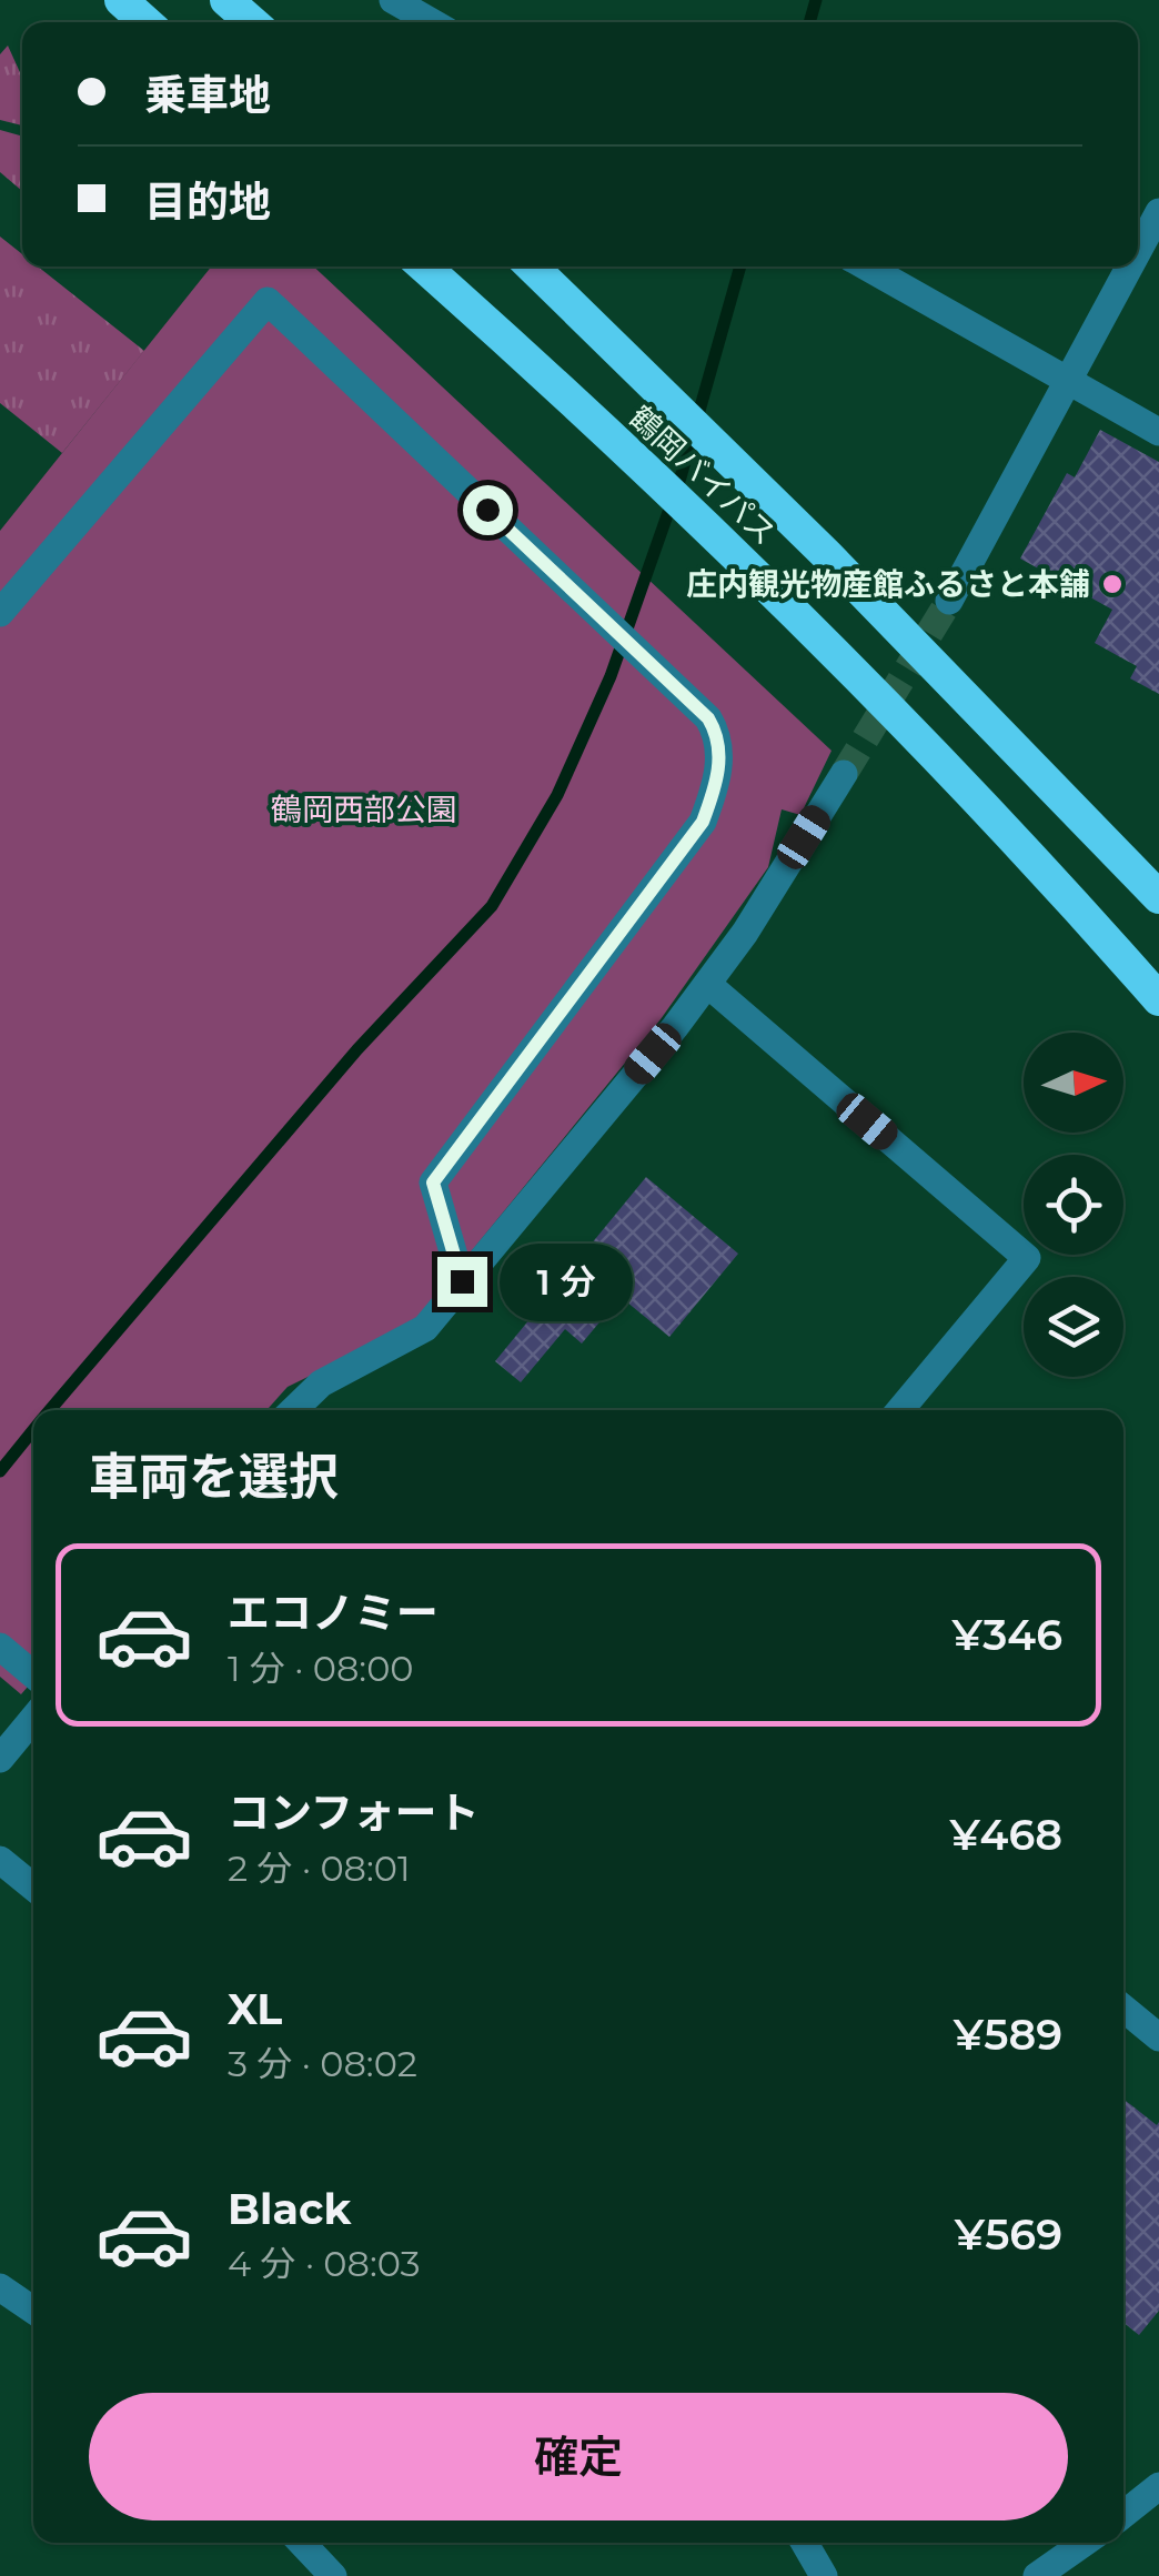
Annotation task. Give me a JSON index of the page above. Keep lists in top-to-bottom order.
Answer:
{
  "streets": {
    "highway": ["鶴岡バイパス"]
  },
  "parks": ["鶴岡西部公園"],
  "places": ["庄内観光物産館ふるさと本舗"],
  "north": "right",
  "page": {
    "banner": ["乗車地", "目的地"],
    "bubble": "1 分",
    "heading": "車両を選択",
    "list": [
      {
        "name": "エコノミー",
        "note": "1 分 · 08:00",
        "value": "¥346"
      },
      {
        "name": "コンフォート",
        "note": "2 分 · 08:01",
        "value": "¥468"
      },
      {
        "name": "XL",
        "note": "3 分 · 08:02",
        "value": "¥589"
      },
      {
        "name": "Black",
        "note": "4 分 · 08:03",
        "value": "¥569"
      }
    ],
    "buttons": "確定"
  }
}
